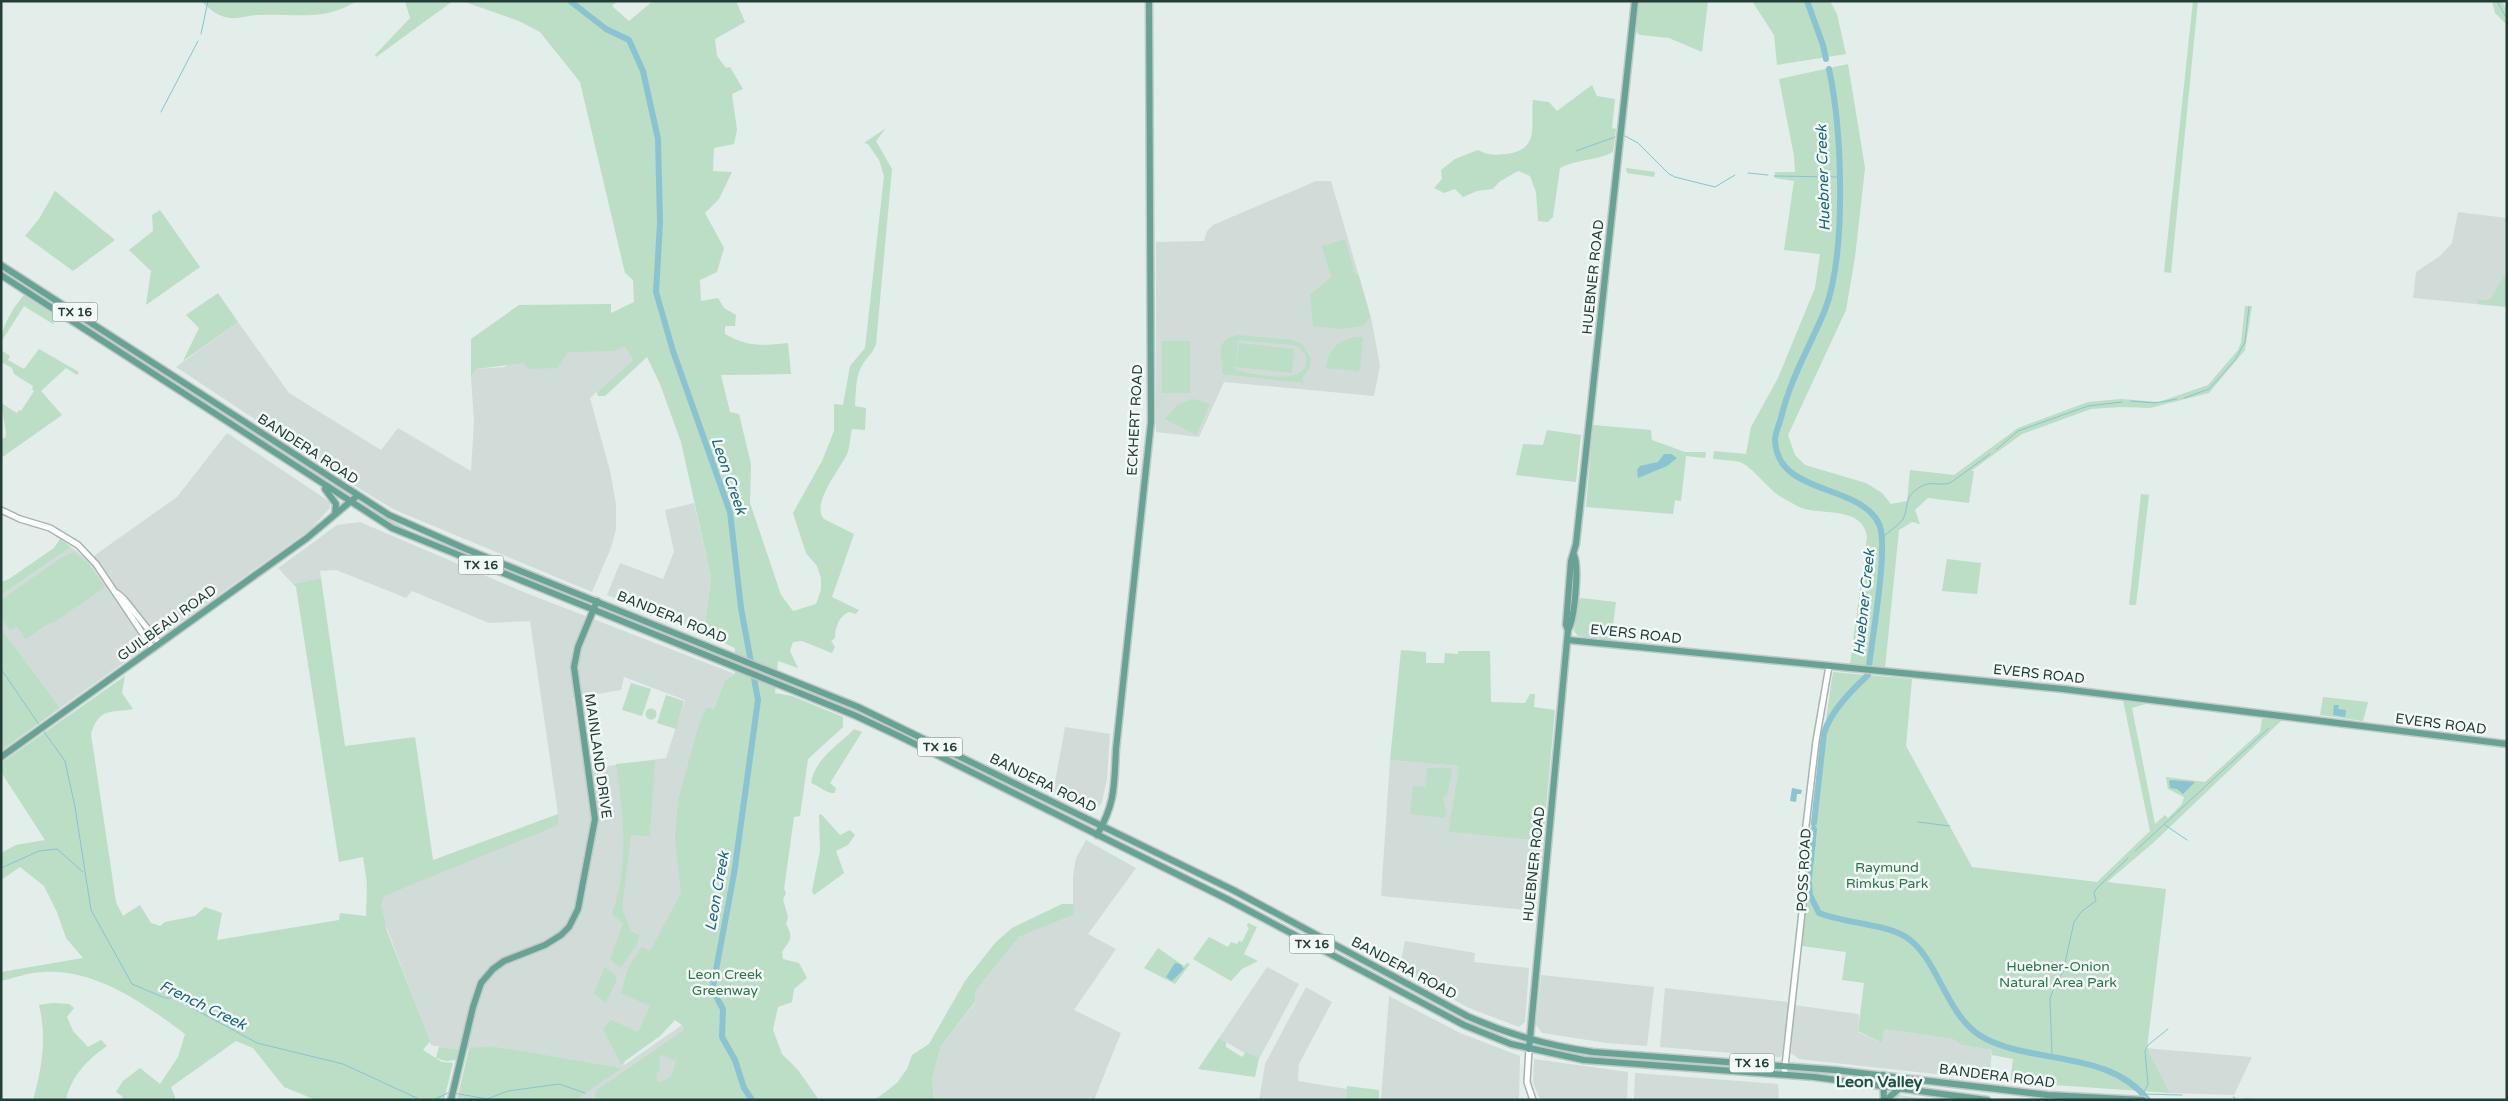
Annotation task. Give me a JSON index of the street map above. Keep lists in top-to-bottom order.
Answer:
{
  "streets": {
    "main road": [
      "HUEBNER ROAD",
      "TX 16",
      "ECKHERT ROAD",
      "BANDERA ROAD",
      "GUILBEAU ROAD",
      "EVERS ROAD",
      "MAINLAND DRIVE"
    ],
    "street": ["POSS ROAD"]
  },
  "crossings": [
    ["HUEBNER ROAD", "BANDERA ROAD"],
    ["HUEBNER ROAD", "EVERS ROAD"],
    ["ECKHERT ROAD", "BANDERA ROAD"],
    ["BANDERA ROAD", "GUILBEAU ROAD"],
    ["BANDERA ROAD", "MAINLAND DRIVE"],
    ["BANDERA ROAD", "POSS ROAD"],
    ["EVERS ROAD", "POSS ROAD"]
  ],
  "districts": ["Leon Valley"],
  "water": ["Huebner Creek", "Leon Creek", "French Creek"],
  "parks": ["Raymund Rimkus Park", "Huebner-Onion Natural Area Park", "Leon Creek Greenway"]
}
